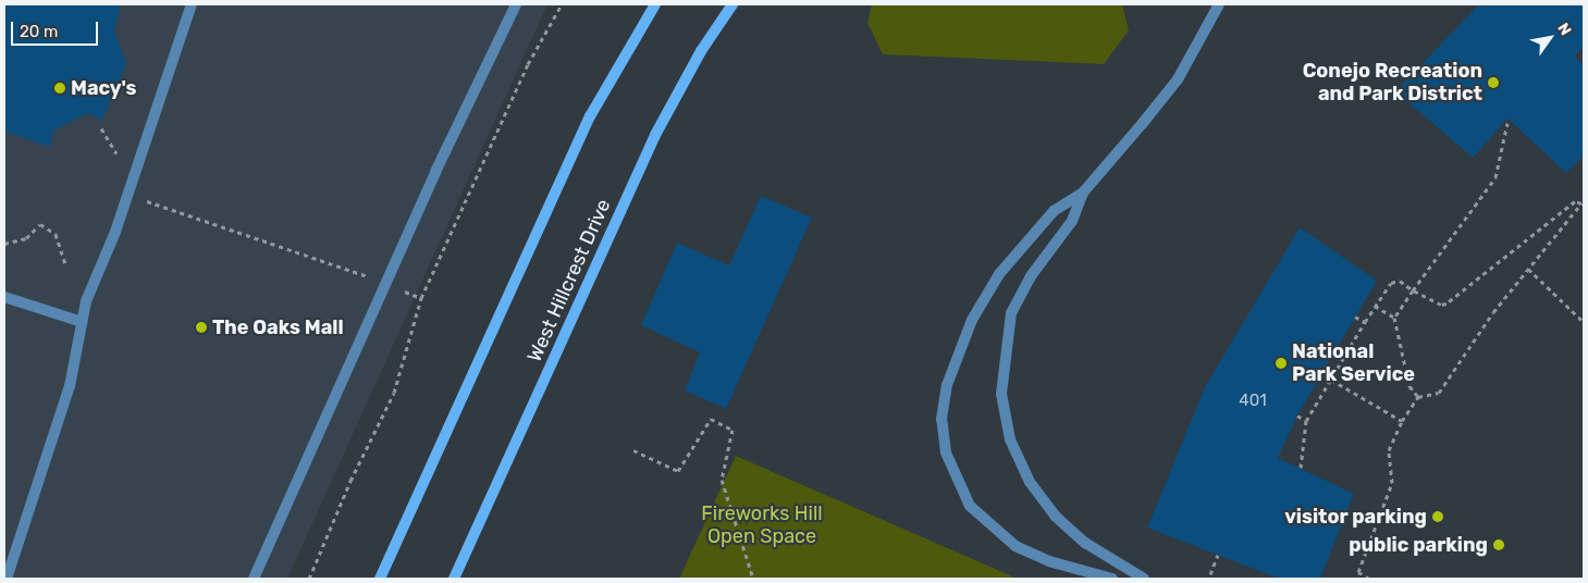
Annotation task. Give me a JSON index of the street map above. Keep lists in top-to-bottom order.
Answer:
{
  "streets": {
    "main road": ["West Hillcrest Drive"]
  },
  "parks": ["Fireworks Hill Open Space"],
  "places": [
    "Conejo Recreation and Park District",
    "Macy's",
    "The Oaks Mall",
    "National Park Service",
    "visitor parking",
    "public parking"
  ],
  "house_numbers": ["401"],
  "scale_bar": "20 m",
  "north": "top right"
}
